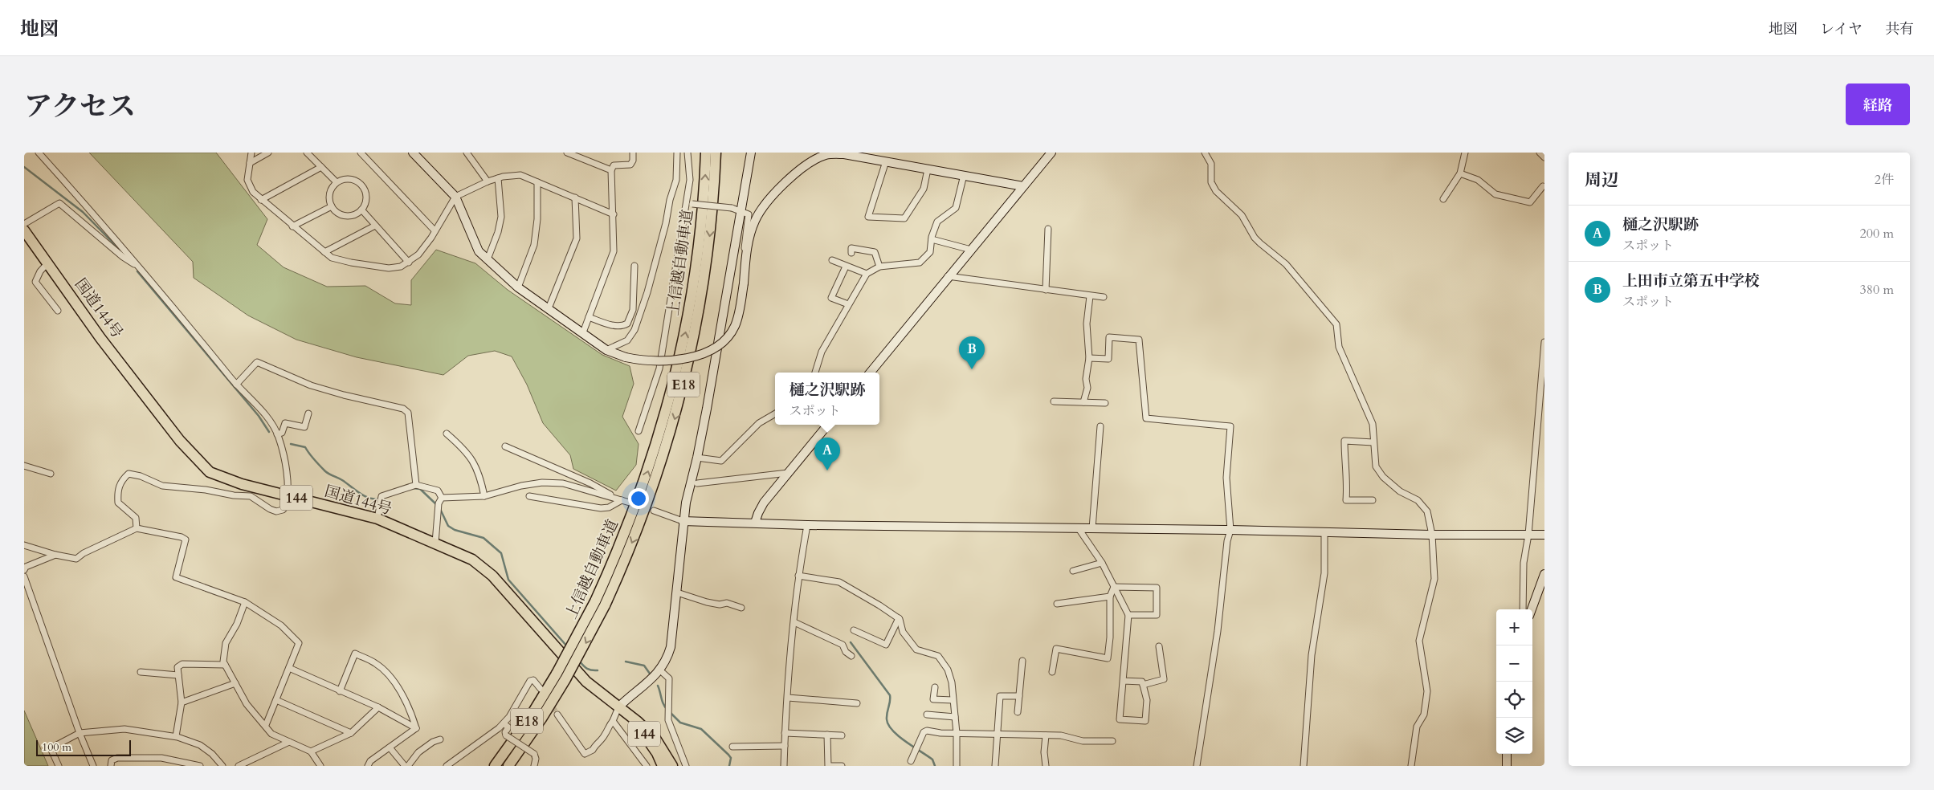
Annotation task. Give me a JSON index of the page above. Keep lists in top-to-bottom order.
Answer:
{
  "streets": {
    "highway": [
      "上信越自動車道",
      "国道144号",
      "E18",
      "144"
    ]
  },
  "scale_bar": "100 m",
  "page": {
    "header": "地図",
    "nav": ["地図", "レイヤ", "共有"],
    "title": "アクセス",
    "buttons": "経路",
    "heading": ["周辺", "2件"],
    "list": [
      {
        "mark": "A",
        "name": "樋之沢駅跡",
        "note": "スポット",
        "value": "200 m"
      },
      {
        "mark": "B",
        "name": "上田市立第五中学校",
        "note": "スポット",
        "value": "380 m"
      }
    ],
    "pins": ["B", "A"],
    "popup": ["樋之沢駅跡", "スポット"],
    "map_buttons": ["+", "−"],
    "scale": "100 m"
  }
}
